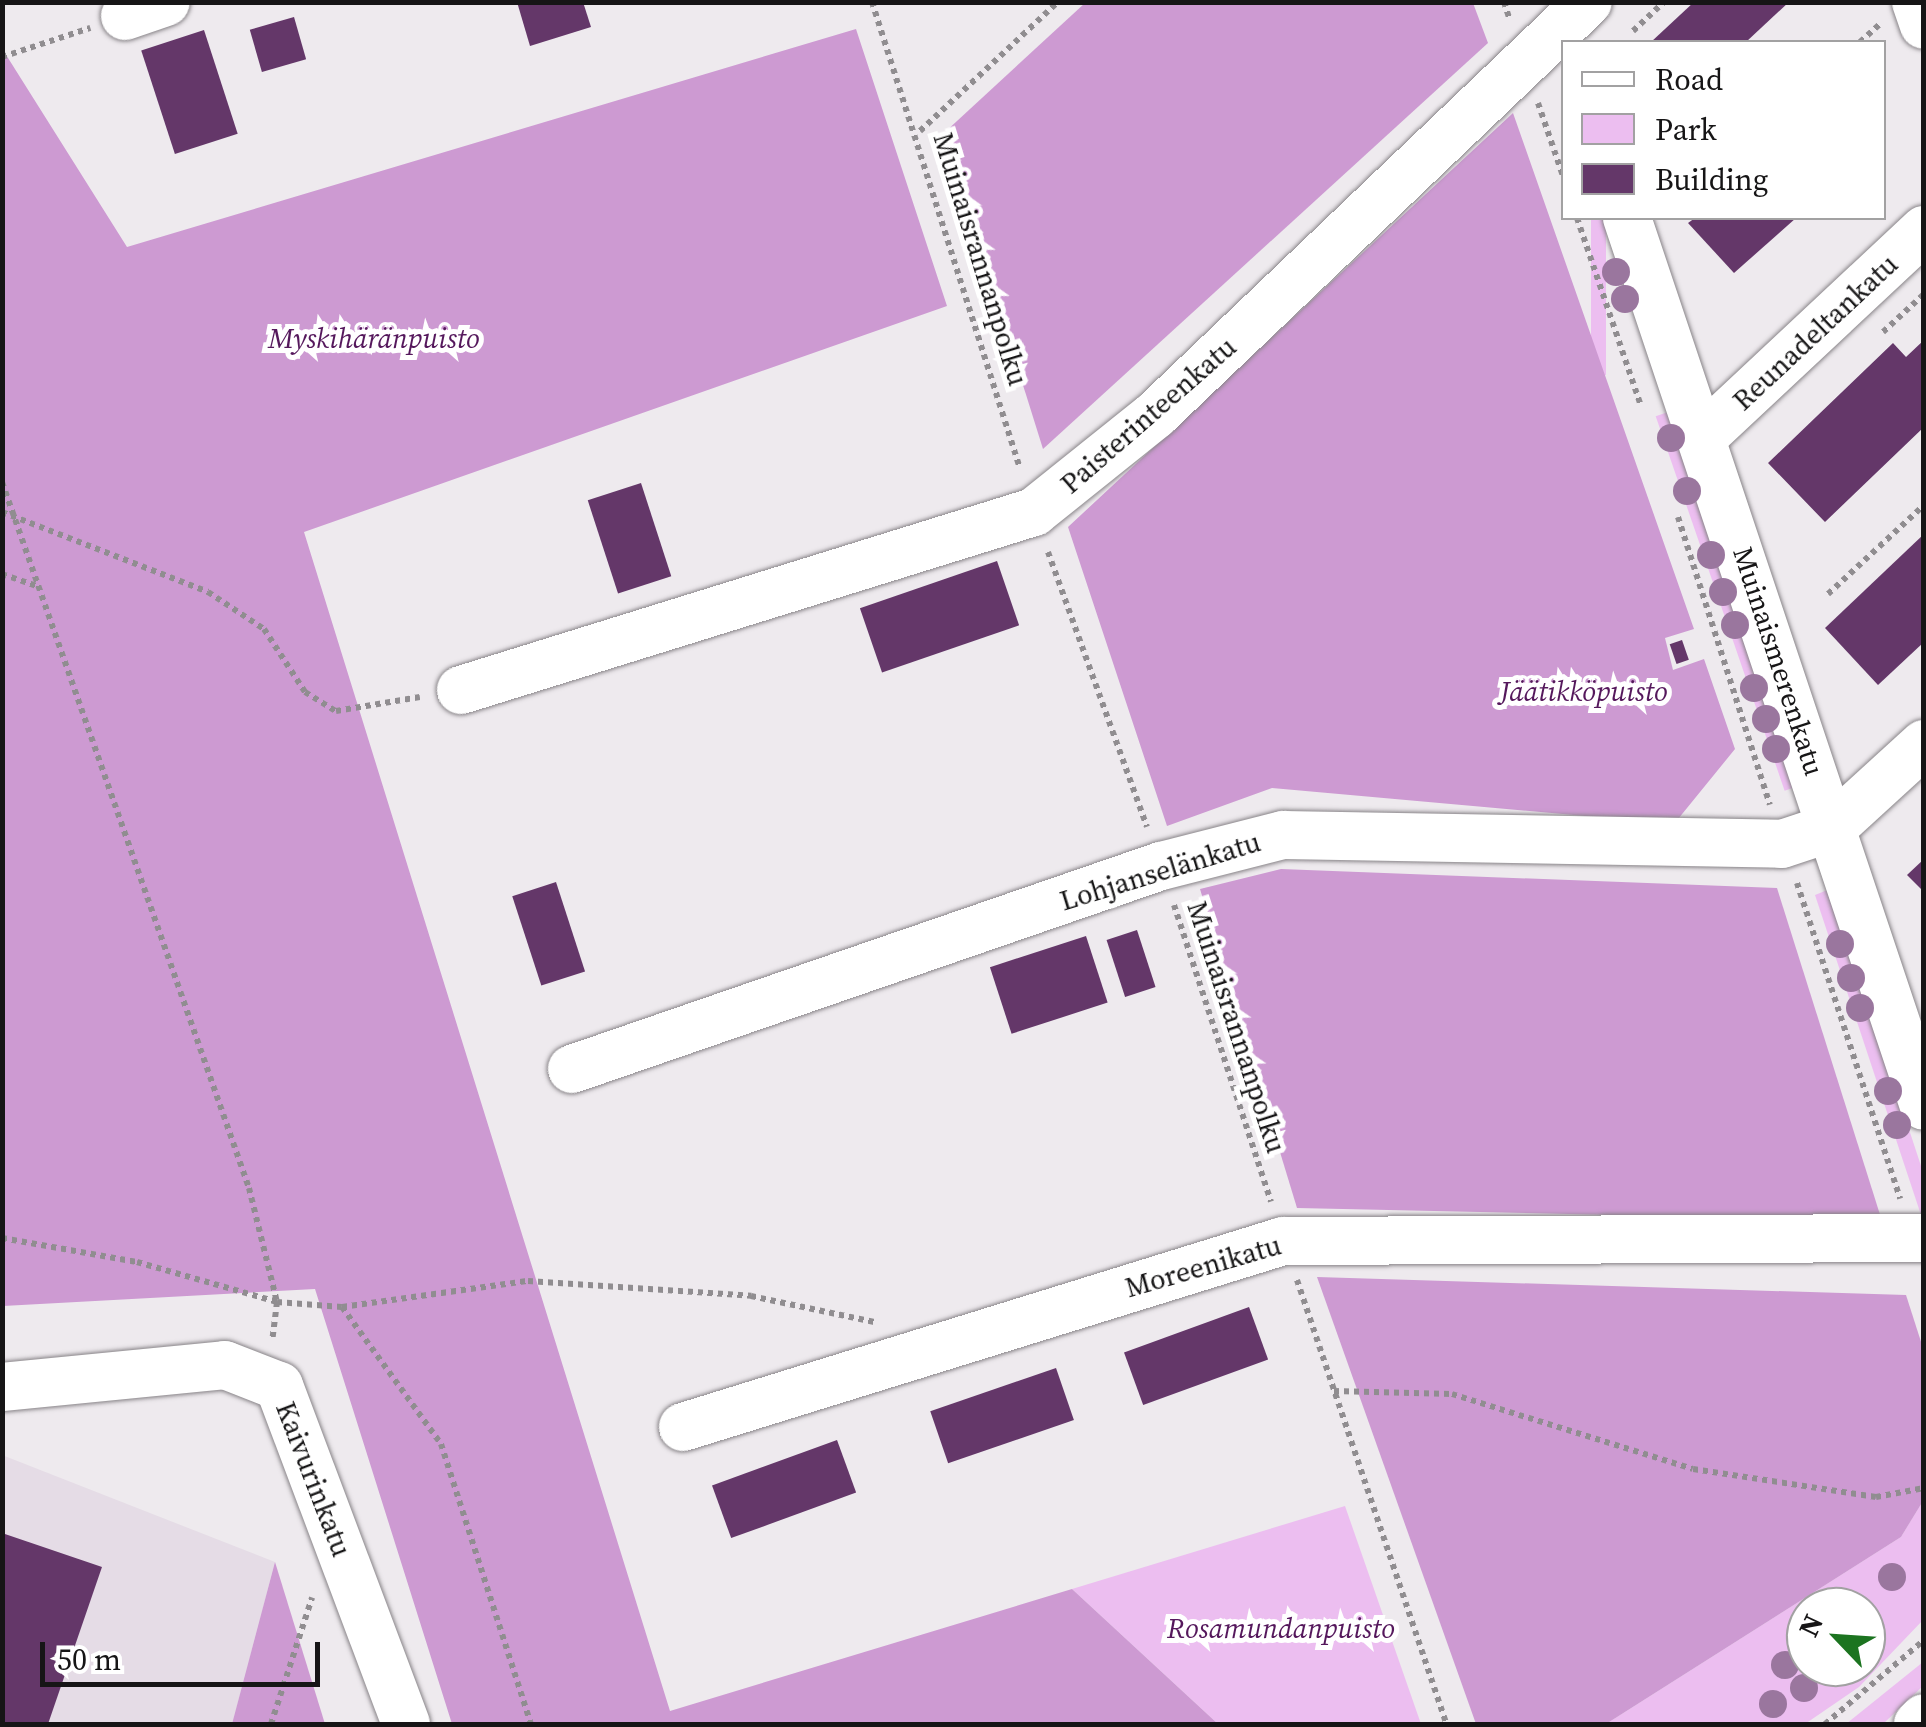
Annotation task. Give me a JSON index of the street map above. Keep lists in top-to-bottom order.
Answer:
{
  "streets": {
    "street": [
      "Reunadeltankatu",
      "Paisterinteenkatu",
      "Muinaismerenkatu",
      "Lohjanselänkatu",
      "Moreenikatu",
      "Kaivurinkatu"
    ],
    "path": ["Muinaisrannanpolku"]
  },
  "crossings": [
    ["Muinaisrannanpolku", "Paisterinteenkatu"],
    ["Muinaisrannanpolku", "Lohjanselänkatu"],
    ["Muinaisrannanpolku", "Moreenikatu"],
    ["Reunadeltankatu", "Muinaismerenkatu"],
    ["Muinaismerenkatu", "Lohjanselänkatu"]
  ],
  "parks": ["Myskihäränpuisto", "Jäätikköpuisto", "Rosamundanpuisto"],
  "legend": ["Road", "Park", "Building"],
  "scale_bar": "50 m",
  "north": "top left"
}
